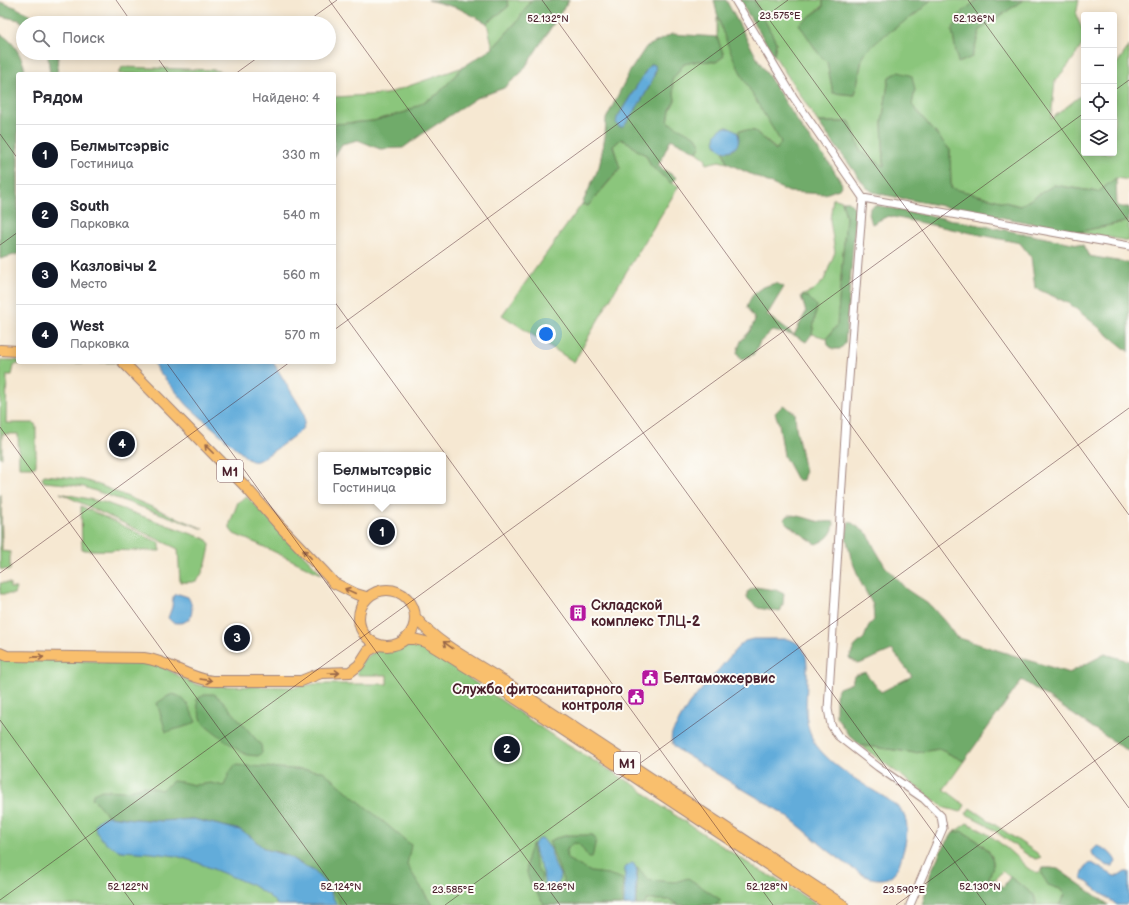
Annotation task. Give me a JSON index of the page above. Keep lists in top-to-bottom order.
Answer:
{
  "streets": {
    "highway": ["М1"]
  },
  "places": {
    "building": ["Складской комплекс ТЛЦ-2"],
    "public building": ["Белтаможсервис", "Служба фитосанитарного контроля"]
  },
  "page": {
    "map_buttons": ["+", "−"],
    "search": "Поиск",
    "heading": ["Рядом", "Найдено: 4"],
    "list": [
      {
        "mark": "1",
        "name": "Белмытсэрвіс",
        "note": "Гостиница",
        "value": "330 m"
      },
      {
        "mark": "2",
        "name": "South",
        "note": "Парковка",
        "value": "540 m"
      },
      {
        "mark": "3",
        "name": "Казловічы 2",
        "note": "Место",
        "value": "560 m"
      },
      {
        "mark": "4",
        "name": "West",
        "note": "Парковка",
        "value": "570 m"
      }
    ],
    "pins": [
      "4",
      "1",
      "3",
      "2"
    ],
    "popup": ["Белмытсэрвіс", "Гостиница"]
  },
  "coordinates": [
    "23.575°E",
    "52.132°N",
    "52.136°N",
    "52.122°N",
    "52.124°N",
    "52.126°N",
    "52.128°N",
    "52.130°N",
    "23.585°E",
    "23.590°E"
  ]
}
